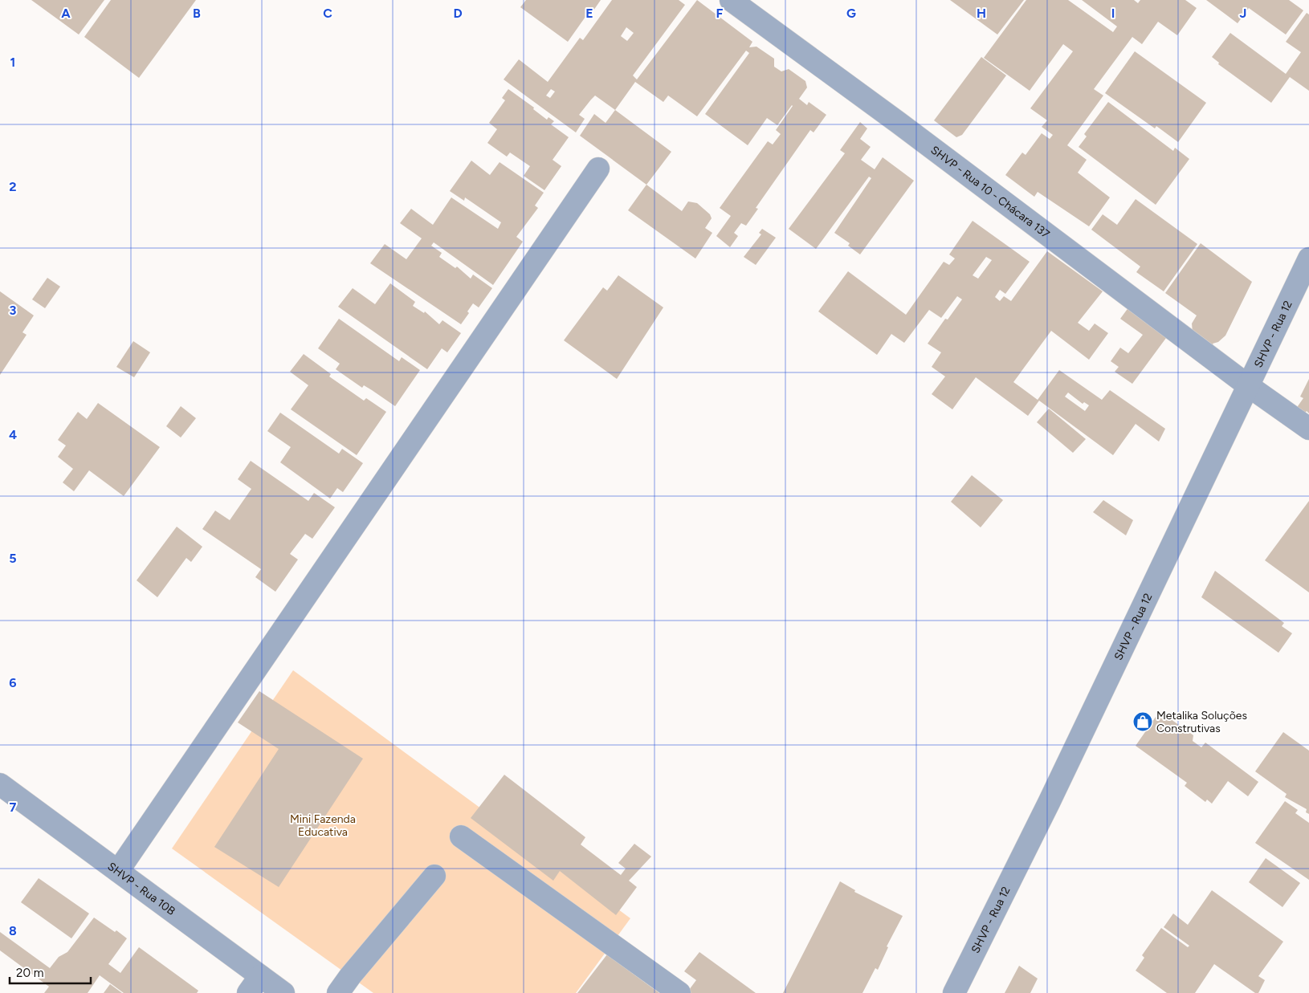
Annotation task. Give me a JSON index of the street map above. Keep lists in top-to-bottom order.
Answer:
{
  "streets": {
    "street": ["SHVP - Rua 10 - Chácara 137", "SHVP - Rua 12", "SHVP - Rua 10B"]
  },
  "crossings": [
    ["SHVP - Rua 10 - Chácara 137", "SHVP - Rua 12"]
  ],
  "parks": ["Mini Fazenda Educativa"],
  "places": {
    "shop": ["Metalika Soluções Construtivas"]
  },
  "scale_bar": "20 m",
  "grid": {
    "columns": [
      "A",
      "B",
      "C",
      "D",
      "E",
      "F",
      "G",
      "H",
      "I",
      "J"
    ],
    "rows": [
      "1",
      "2",
      "3",
      "4",
      "5",
      "6",
      "7",
      "8"
    ]
  }
}
